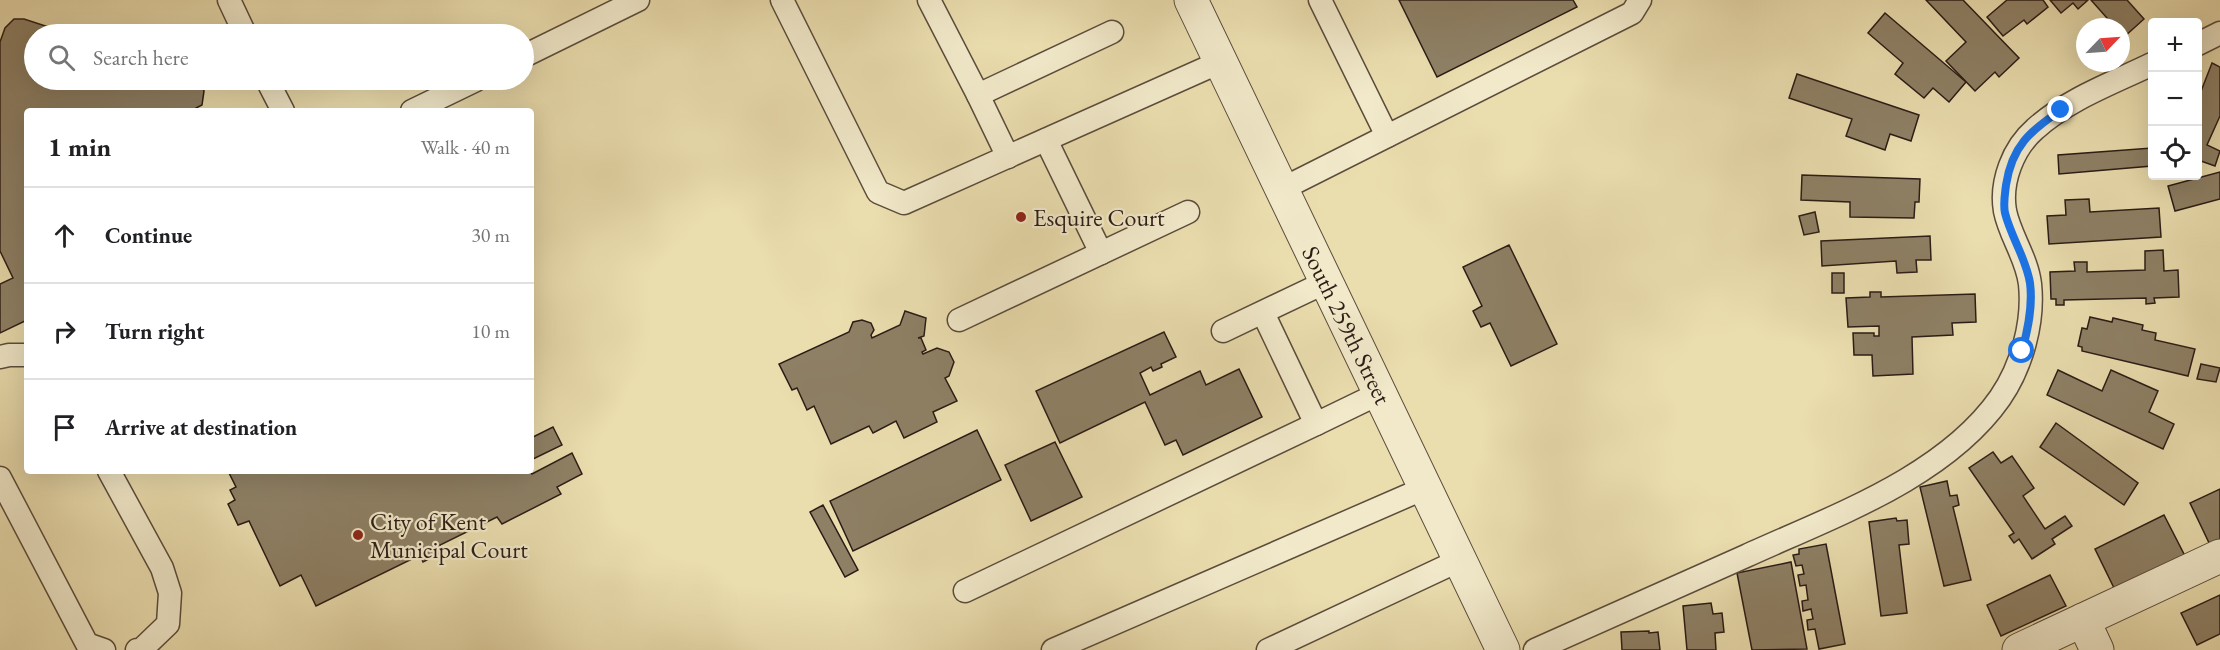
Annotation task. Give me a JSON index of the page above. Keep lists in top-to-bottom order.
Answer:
{
  "streets": {
    "street": ["South 259th Street"]
  },
  "places": ["Esquire Court", "City of Kent Municipal Court"],
  "north": "top right",
  "page": {
    "map_buttons": ["+", "−"],
    "search": "Search here",
    "heading": ["1 min", "Walk · 40 m"],
    "list": [
      ["Continue", "30 m"],
      ["Turn right", "10 m"],
      "Arrive at destination"
    ]
  }
}
